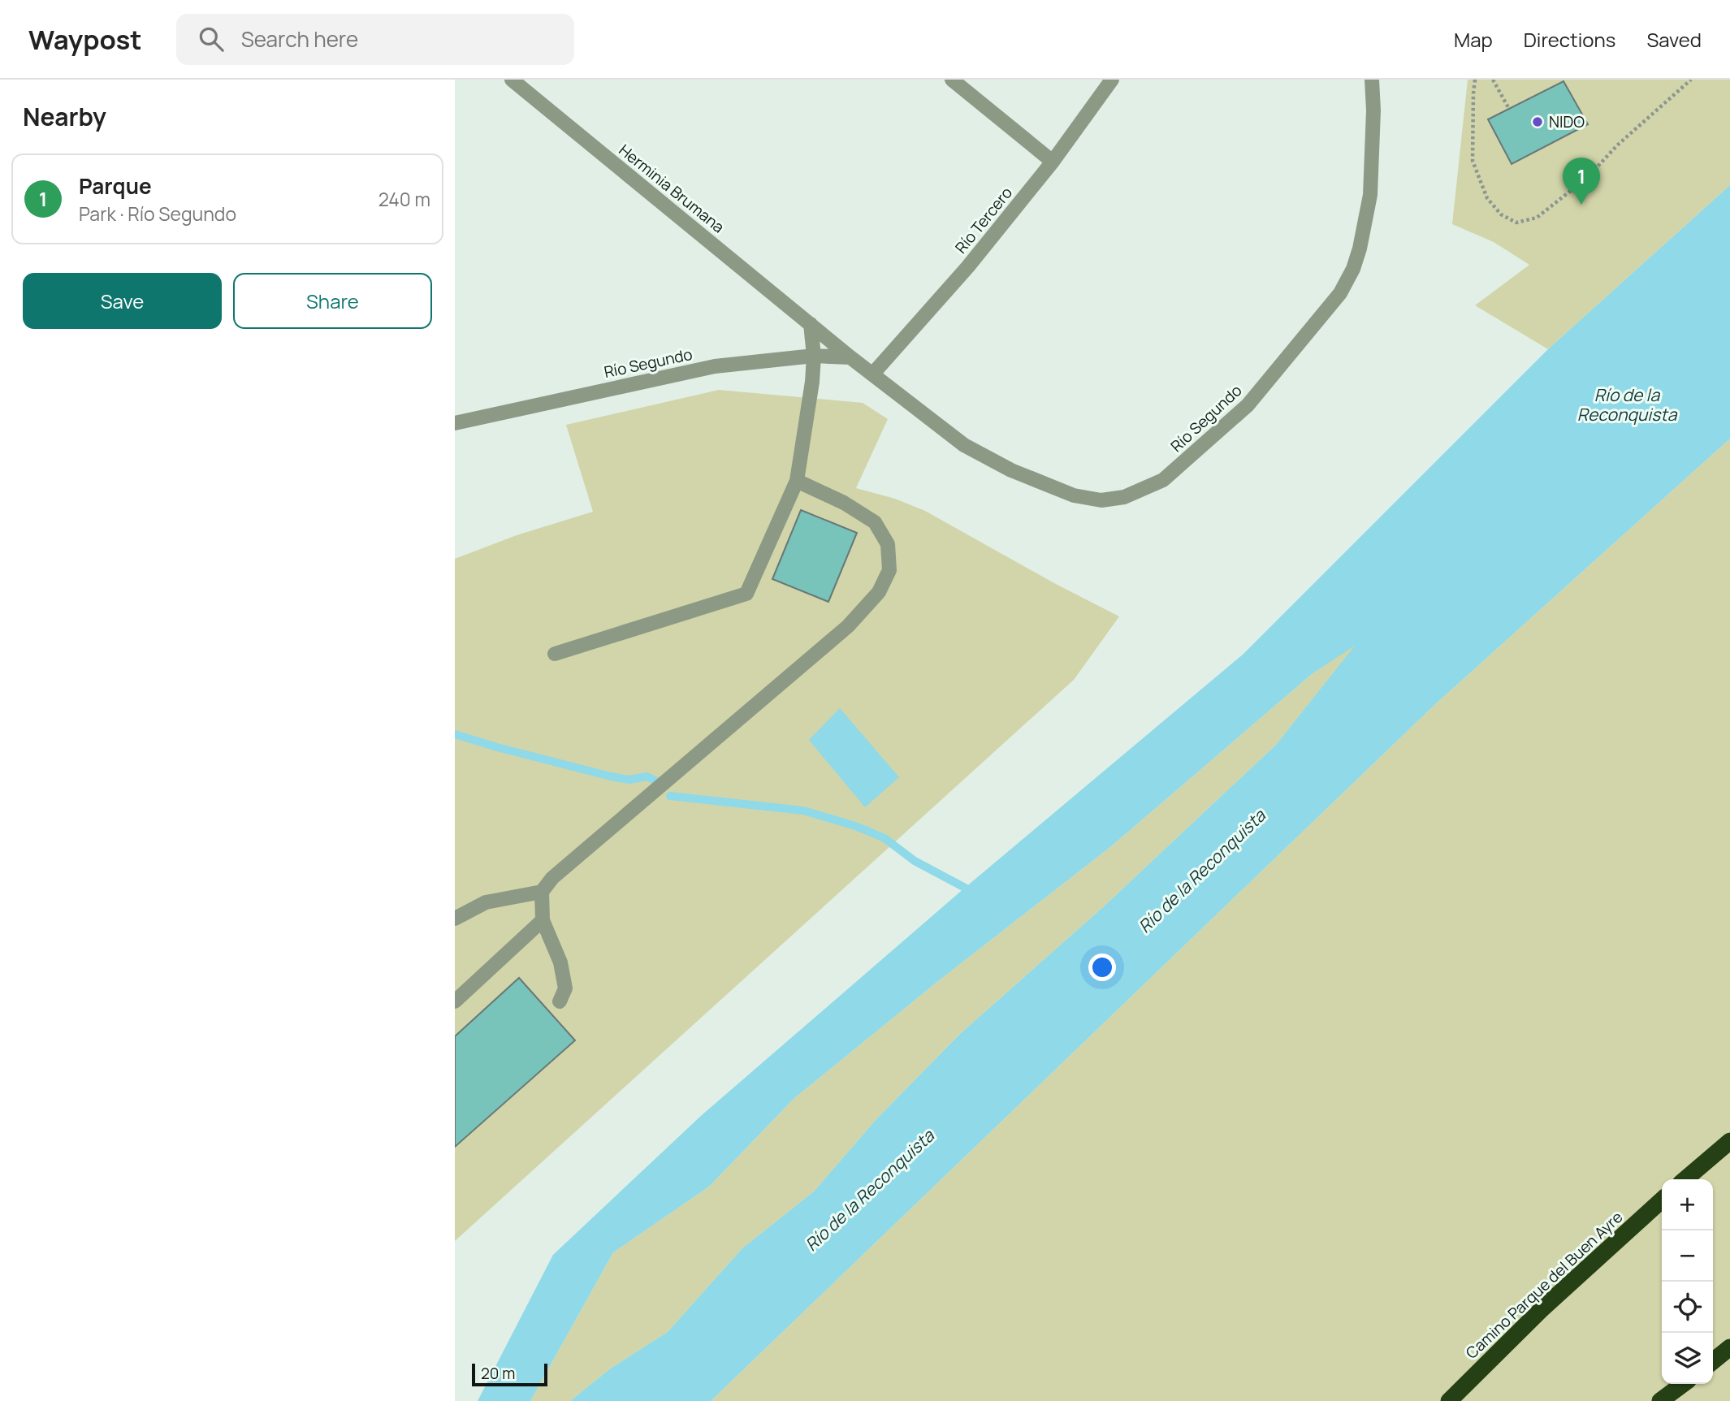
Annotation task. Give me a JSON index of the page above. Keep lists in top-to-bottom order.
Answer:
{
  "streets": {
    "highway": ["Camino Parque del Buen Ayre"],
    "street": ["Herminia Brumana", "Río Tercero", "Río Segundo"]
  },
  "crossings": [
    ["Herminia Brumana", "Río Tercero"],
    ["Herminia Brumana", "Río Segundo"],
    ["Río Tercero", "Río Segundo"]
  ],
  "water": ["Río de la Reconquista"],
  "places": ["NIDO"],
  "scale_bar": "20 m",
  "page": {
    "header": "Waypost",
    "search": "Search here",
    "nav": ["Map", "Directions", "Saved"],
    "heading": "Nearby",
    "list": [
      {
        "mark": "1",
        "name": "Parque",
        "note": "Park · Río Segundo",
        "value": "240 m"
      }
    ],
    "pins": "1",
    "buttons": ["Save", "Share"],
    "map_buttons": ["+", "−"],
    "scale": "20 m"
  }
}
